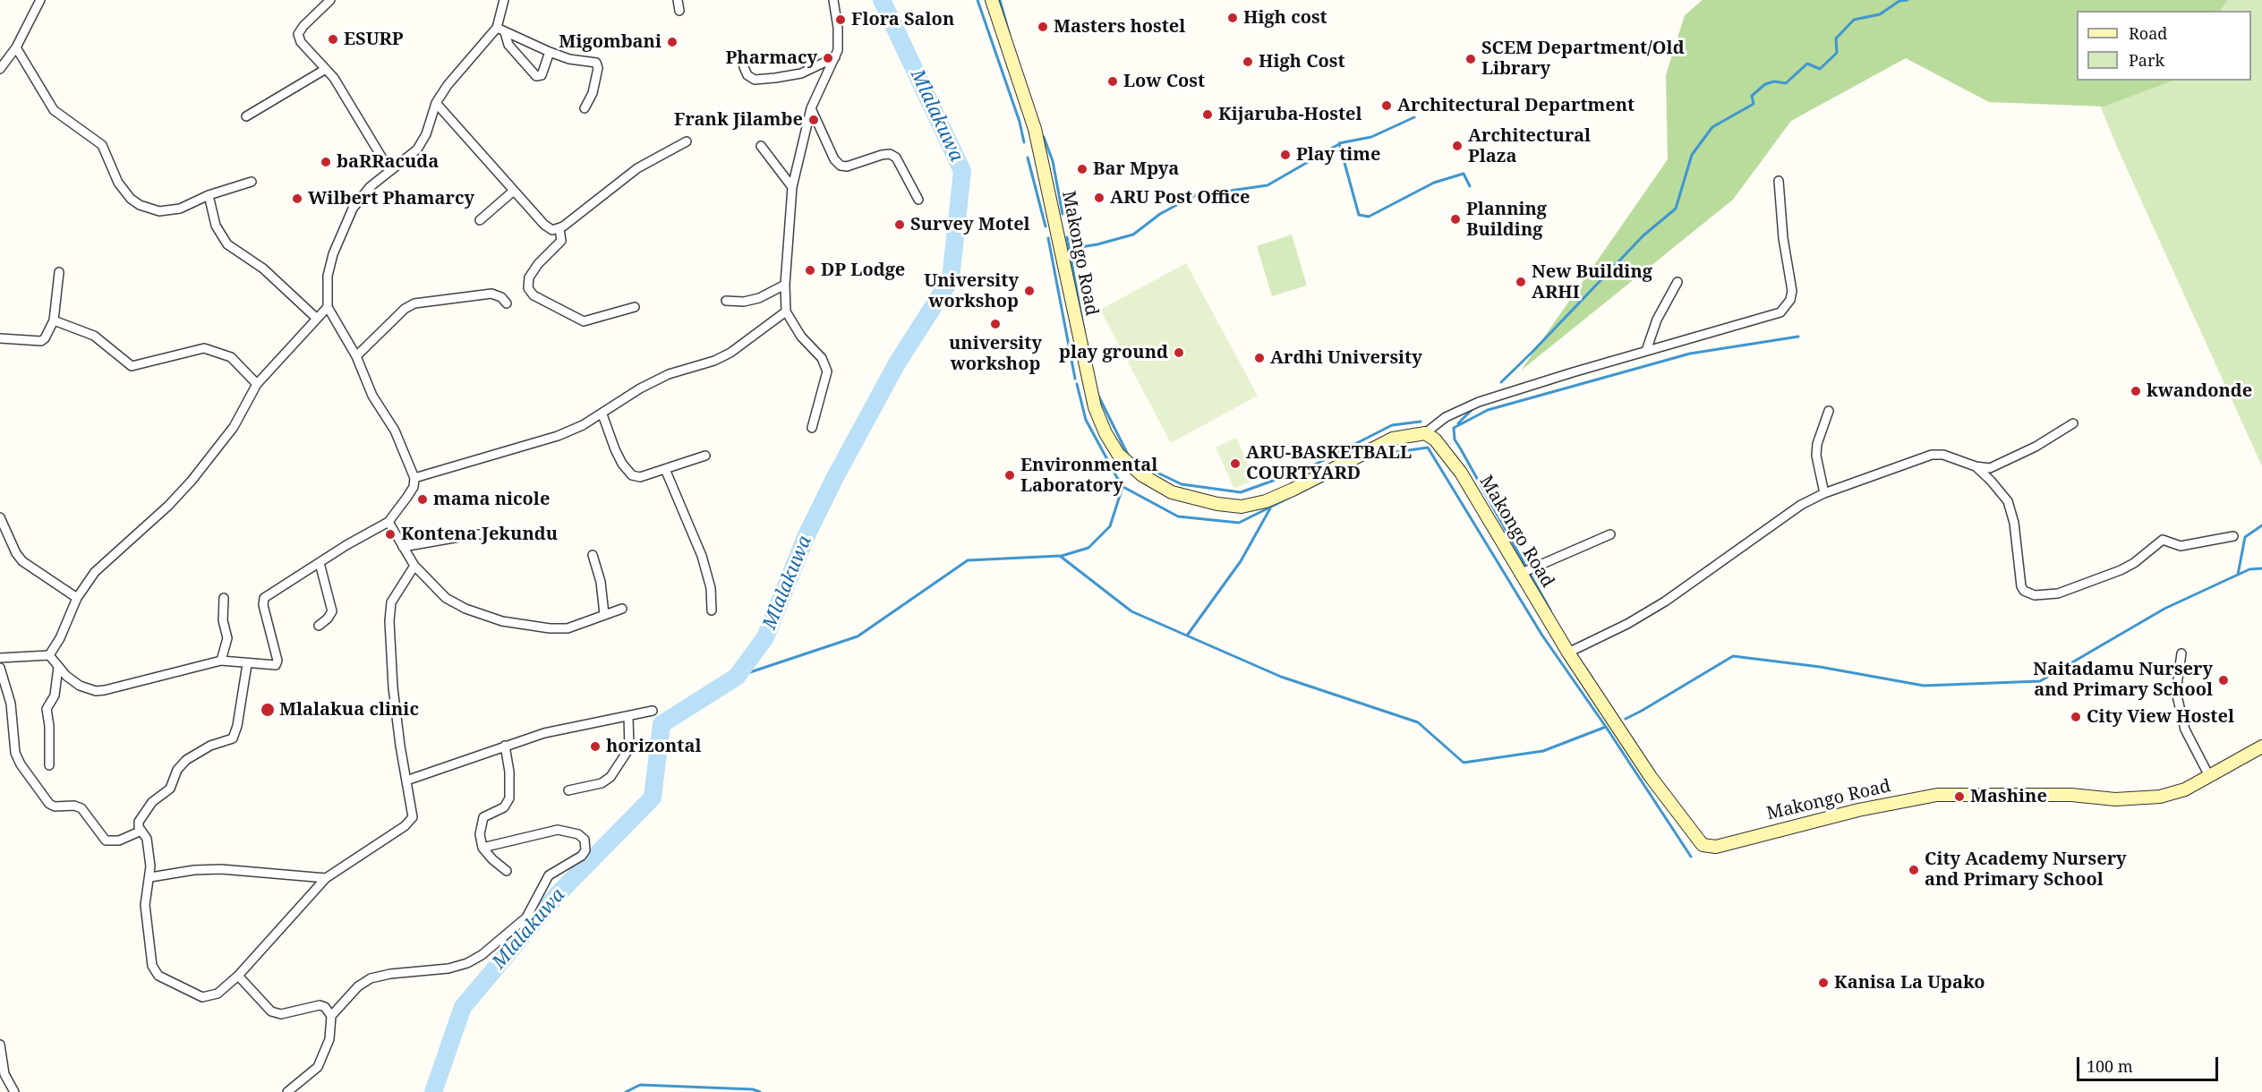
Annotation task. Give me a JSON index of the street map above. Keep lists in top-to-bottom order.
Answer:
{
  "streets": {
    "street": ["Makongo Road"]
  },
  "water": ["Mlalakuwa"],
  "places": [
    "High cost",
    "Flora Salon",
    "Masters hostel",
    "ESURP",
    "Migombani",
    "Pharmacy",
    "SCEM Department/Old Library",
    "High Cost",
    "Low Cost",
    "Architectural Department",
    "Kijaruba-Hostel",
    "Frank Jilambe",
    "Architectural Plaza",
    "Play time",
    "baRRacuda",
    "Bar Mpya",
    "ARU Post Office",
    "Wilbert Phamarcy",
    "Planning Building",
    "Survey Motel",
    "DP Lodge",
    "New Building ARHI",
    "University workshop",
    "university workshop",
    "play ground",
    "Ardhi University",
    "kwandonde",
    "ARU-BASKETBALL COURTYARD",
    "Environmental Laboratory",
    "mama nicole",
    "Kontena Jekundu",
    "Naitadamu Nursery and Primary School",
    "Mlalakua clinic",
    "City View Hostel",
    "horizontal",
    "Mashine",
    "City Academy Nursery and Primary School",
    "Kanisa La Upako"
  ],
  "legend": ["Road", "Park"],
  "scale_bar": "100 m"
}
